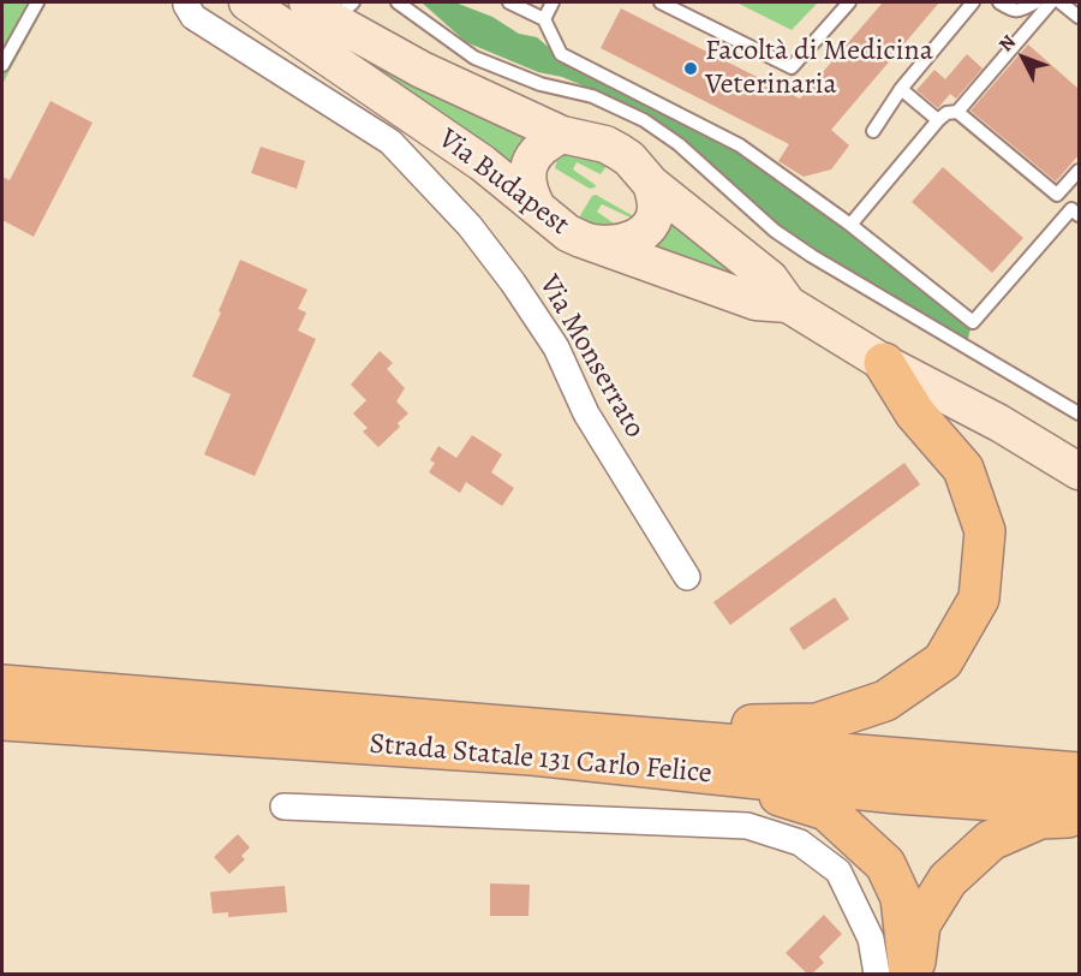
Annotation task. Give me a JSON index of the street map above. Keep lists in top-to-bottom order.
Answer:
{
  "streets": {
    "highway": ["Strada Statale 131 Carlo Felice"],
    "main road": ["Via Budapest"],
    "street": ["Via Monserrato"]
  },
  "places": ["Facoltà di Medicina Veterinaria"],
  "north": "top left"
}
